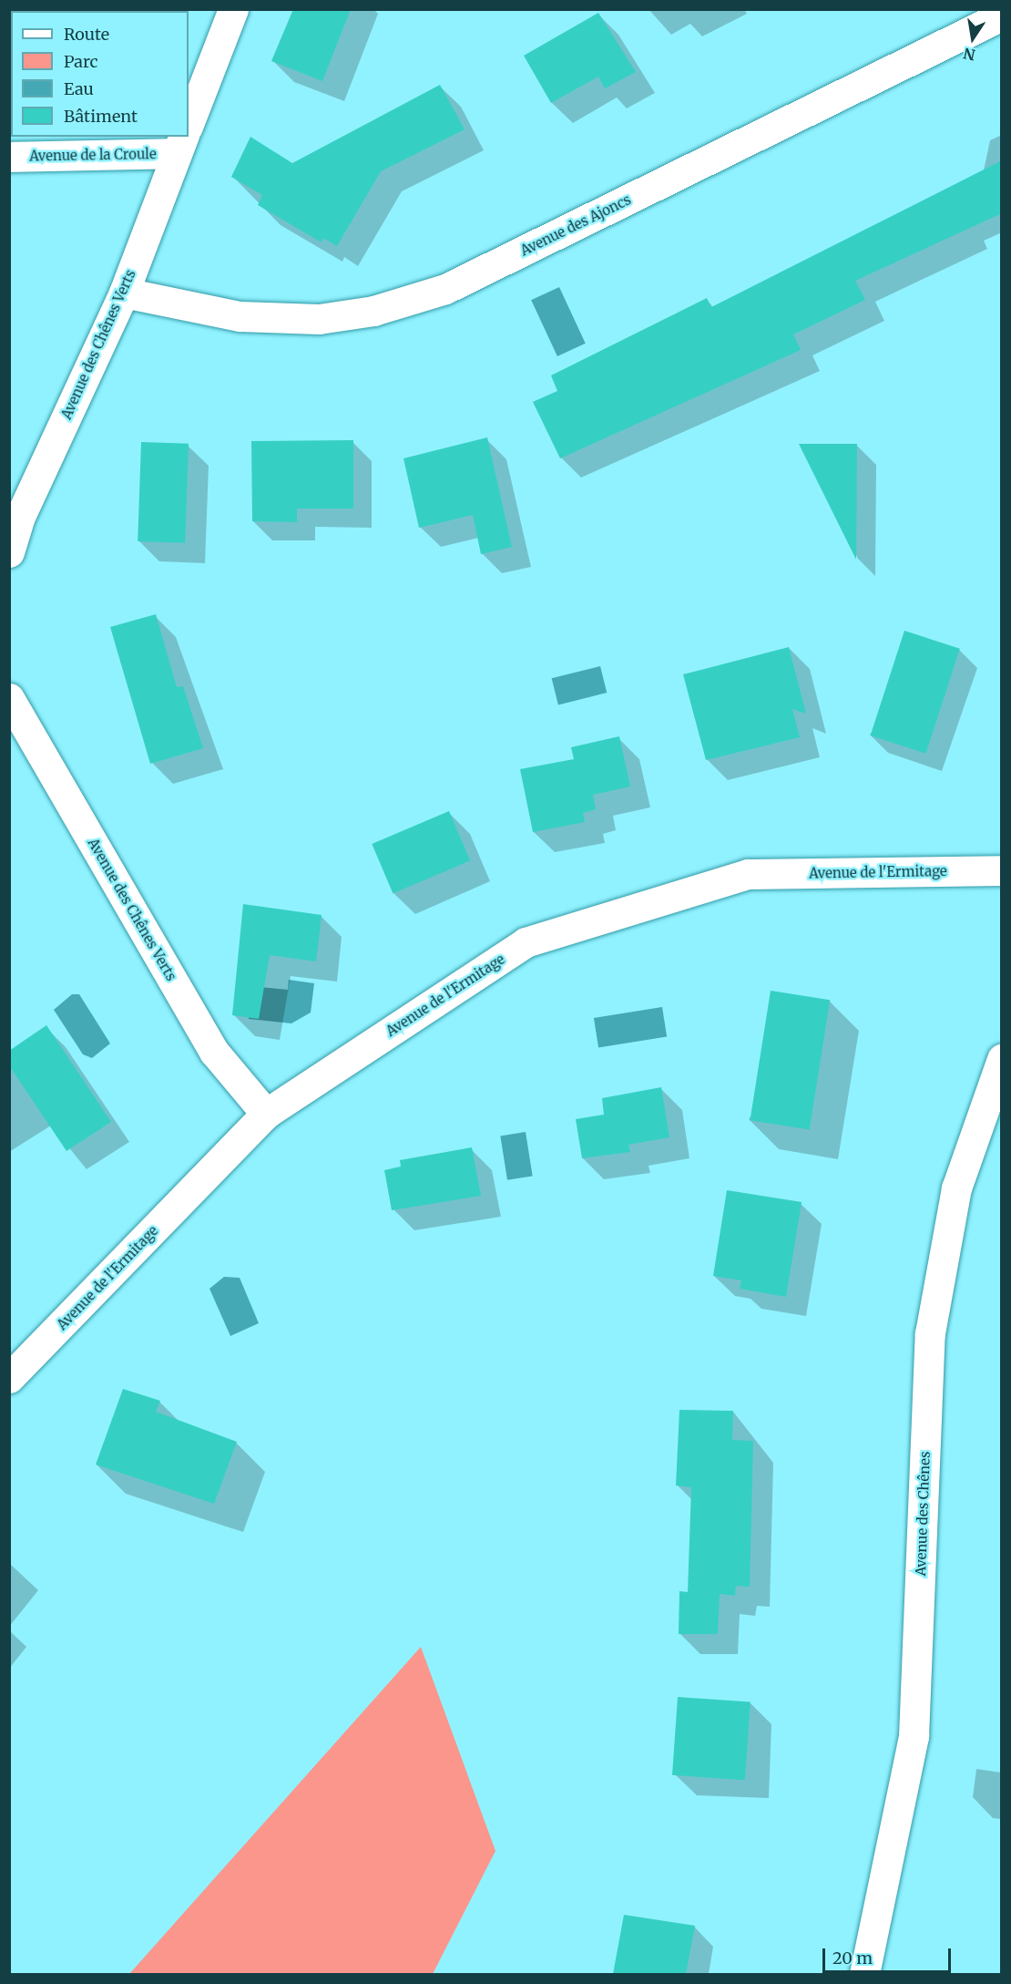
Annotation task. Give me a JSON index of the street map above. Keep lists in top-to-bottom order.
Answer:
{
  "streets": {
    "street": [
      "Avenue de la Croule",
      "Avenue des Ajoncs",
      "Avenue des Chênes Verts",
      "Avenue de l'Ermitage",
      "Avenue des Chênes"
    ]
  },
  "crossings": [
    ["Avenue de la Croule", "Avenue des Chênes Verts"],
    ["Avenue des Ajoncs", "Avenue des Chênes Verts"],
    ["Avenue des Chênes Verts", "Avenue de l'Ermitage"]
  ],
  "legend": [
    "Route",
    "Parc",
    "Eau",
    "Bâtiment"
  ],
  "scale_bar": "20 m",
  "north": "bottom"
}
